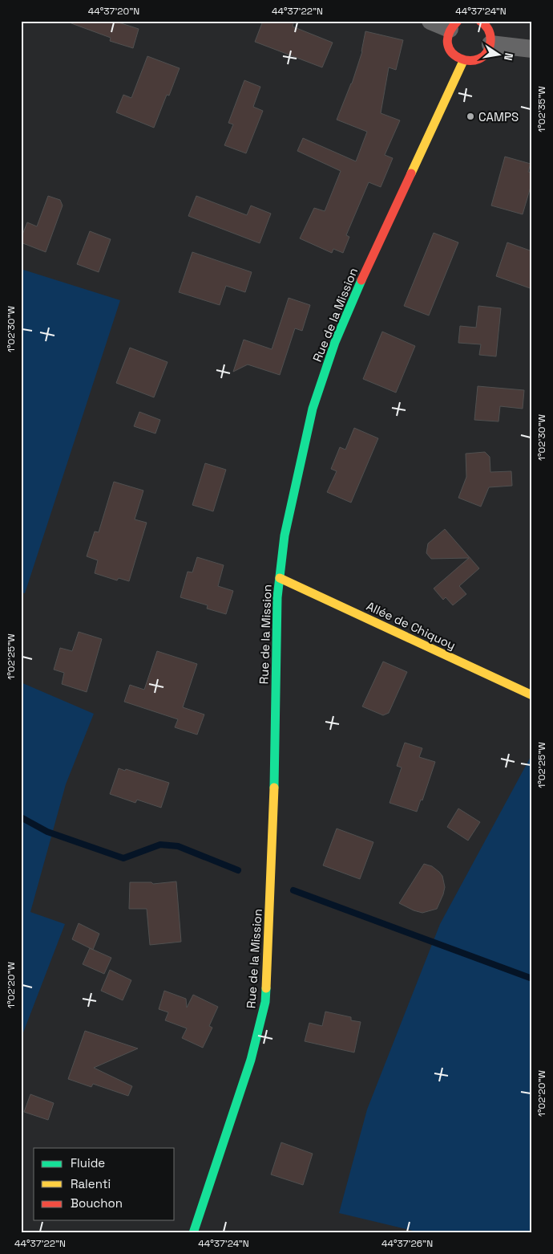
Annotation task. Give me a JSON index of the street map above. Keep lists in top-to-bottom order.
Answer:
{
  "streets": {
    "main road": ["Rue de la Mission", "Allée de Chiquoy"]
  },
  "crossings": [
    ["Rue de la Mission", "Allée de Chiquoy"]
  ],
  "places": ["CAMPS"],
  "legend": ["Fluide", "Ralenti", "Bouchon"],
  "north": "right",
  "coordinates": [
    "44°37'20\"N",
    "44°37'22\"N",
    "44°37'24\"N",
    "1°02'35\"W",
    "1°02'30\"W",
    "1°02'25\"W",
    "1°02'20\"W",
    "44°37'26\"N"
  ]
}
